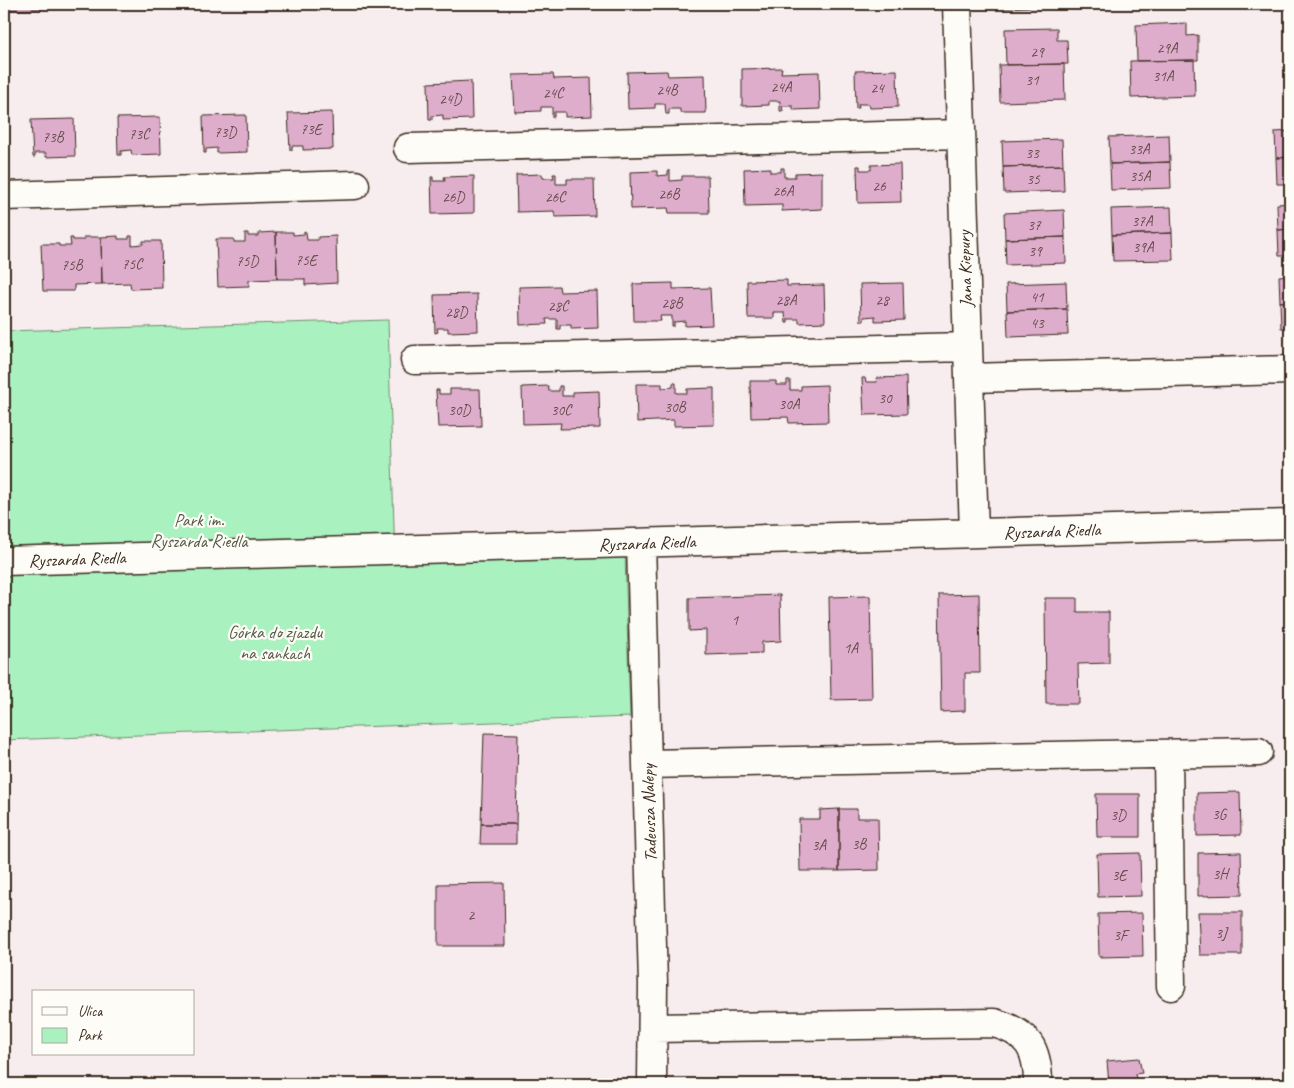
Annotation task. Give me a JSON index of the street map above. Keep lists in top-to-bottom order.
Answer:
{
  "streets": {
    "street": ["Jana Kiepury", "Ryszarda Riedla", "Tadeusza Nalepy"]
  },
  "crossings": [
    ["Jana Kiepury", "Ryszarda Riedla"],
    ["Ryszarda Riedla", "Tadeusza Nalepy"]
  ],
  "parks": ["Park im. Ryszarda Riedla", "Górka do zjazdu na sankach"],
  "house_numbers": [
    "29A",
    "29",
    "31A",
    "31",
    "24A",
    "24",
    "24B",
    "24C",
    "24D",
    "73E",
    "73D",
    "73C",
    "73B",
    "33A",
    "33",
    "35A",
    "35",
    "26",
    "26A",
    "26B",
    "26D",
    "26C",
    "37A",
    "37",
    "39A",
    "39",
    "75E",
    "75D",
    "75C",
    "75B",
    "41",
    "28A",
    "28",
    "28B",
    "28C",
    "28D",
    "43",
    "30",
    "30A",
    "30B",
    "30D",
    "30C",
    "1",
    "1A",
    "3G",
    "3D",
    "3B",
    "3A",
    "3H",
    "3E",
    "2",
    "3J",
    "3F"
  ],
  "legend": ["Ulica", "Park"]
}
